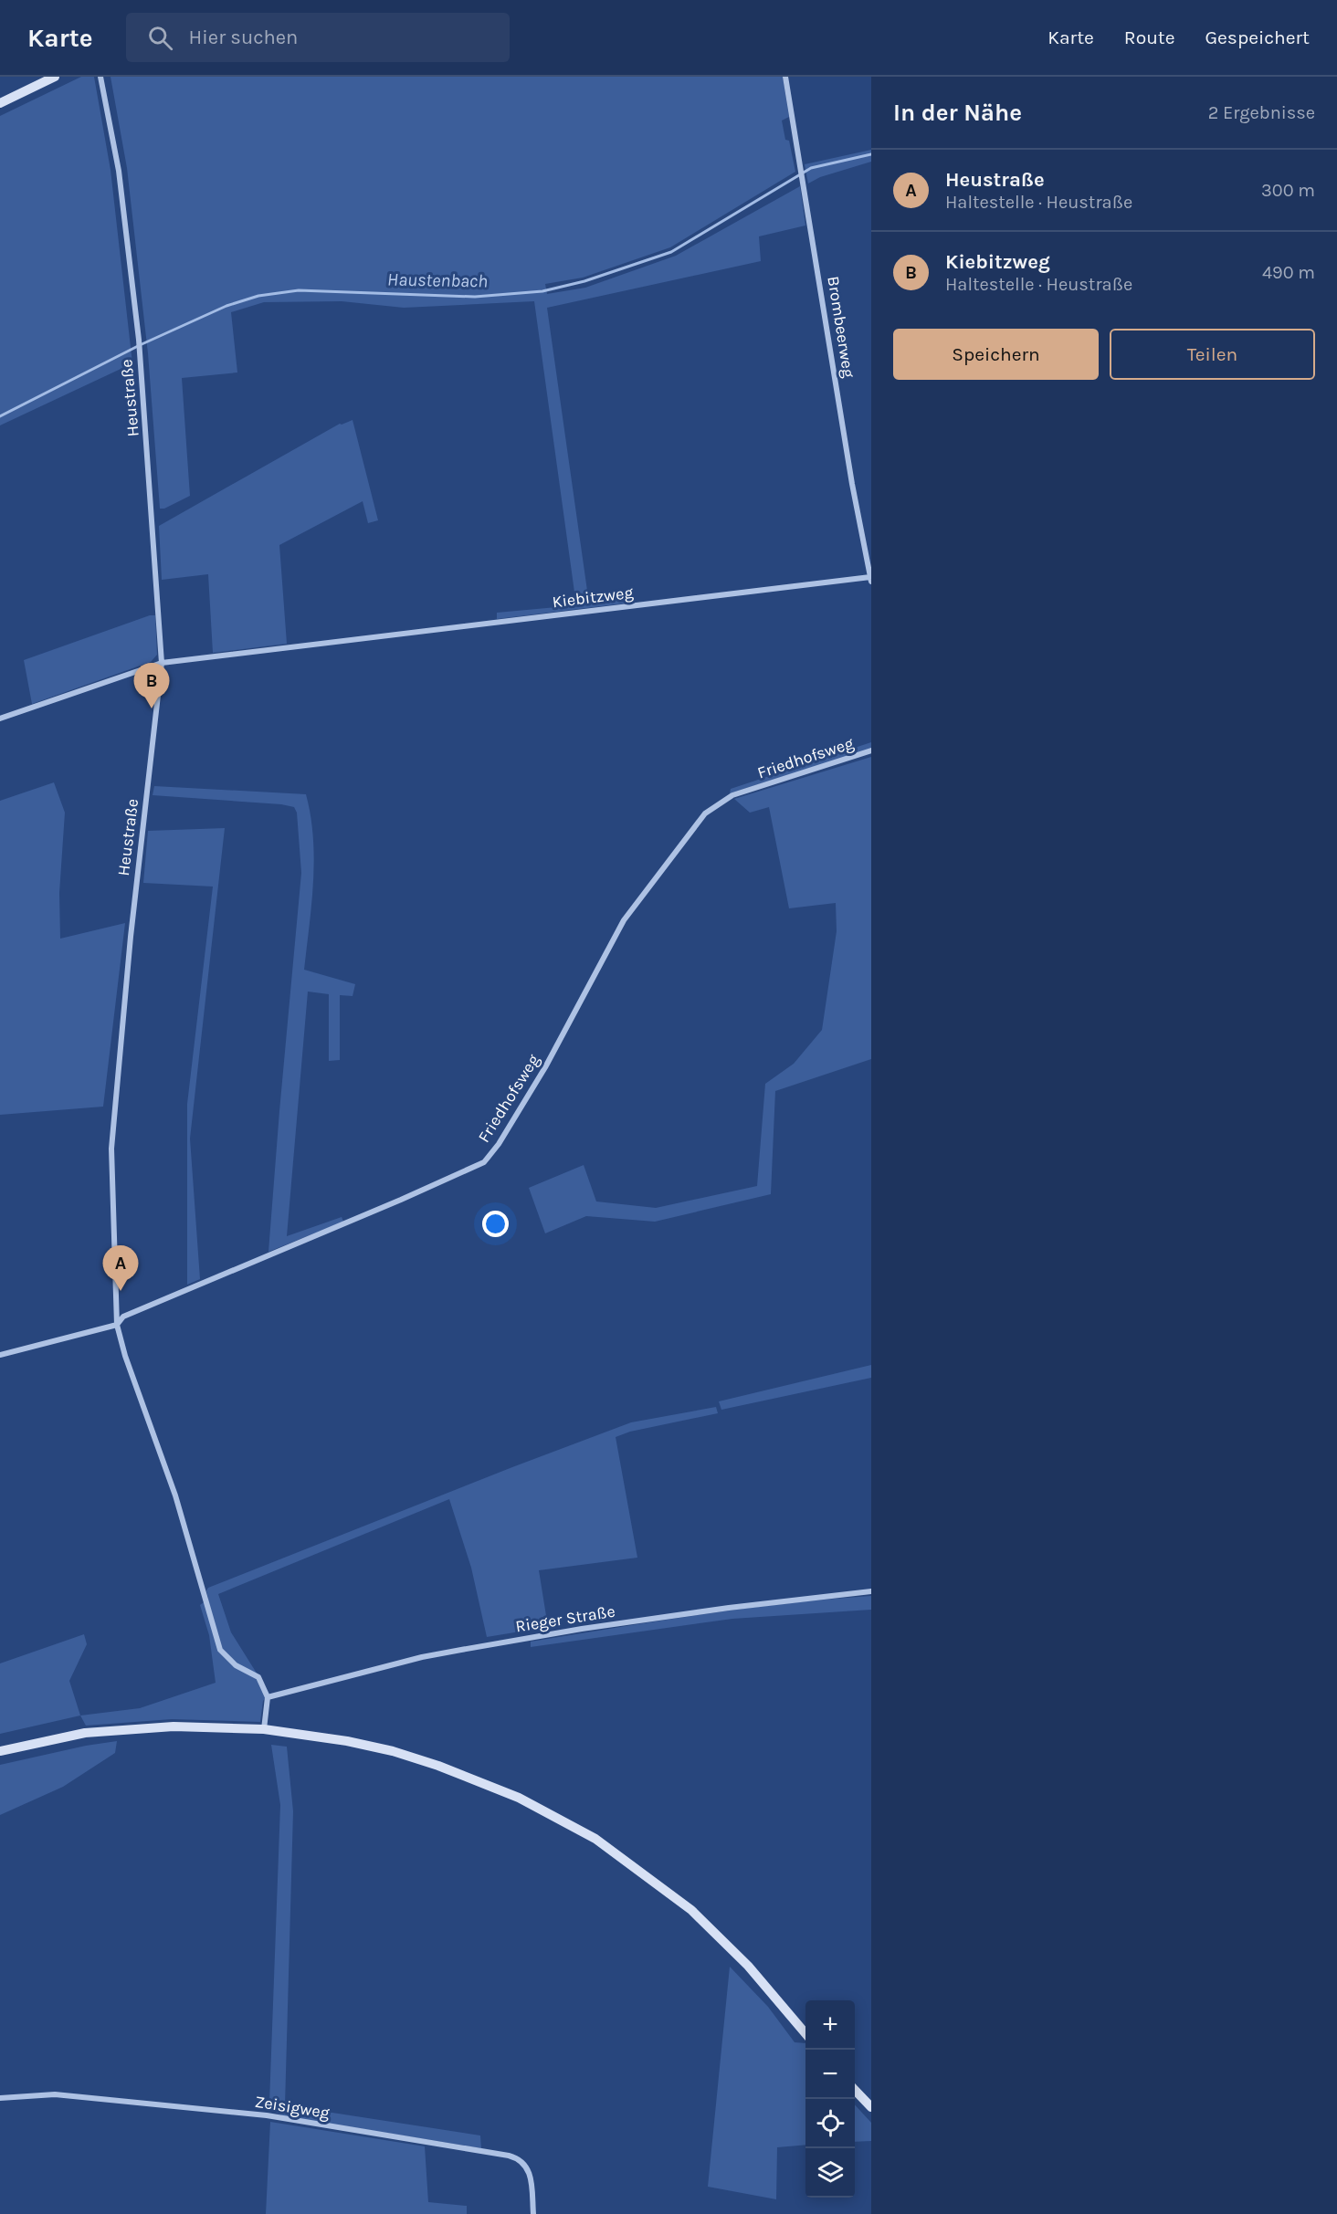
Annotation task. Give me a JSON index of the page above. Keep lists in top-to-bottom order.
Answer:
{
  "streets": {
    "street": [
      "Brombeerweg",
      "Heustraße",
      "Kiebitzweg",
      "Friedhofsweg",
      "Rieger Straße",
      "Zeisigweg"
    ]
  },
  "crossings": [
    ["Brombeerweg", "Kiebitzweg"],
    ["Heustraße", "Kiebitzweg"],
    ["Heustraße", "Friedhofsweg"],
    ["Heustraße", "Rieger Straße"]
  ],
  "water": ["Haustenbach"],
  "page": {
    "header": "Karte",
    "search": "Hier suchen",
    "nav": ["Karte", "Route", "Gespeichert"],
    "heading": ["In der Nähe", "2 Ergebnisse"],
    "list": [
      {
        "mark": "A",
        "name": "Heustraße",
        "note": "Haltestelle · Heustraße",
        "value": "300 m"
      },
      {
        "mark": "B",
        "name": "Kiebitzweg",
        "note": "Haltestelle · Heustraße",
        "value": "490 m"
      }
    ],
    "buttons": ["Speichern", "Teilen"],
    "pins": ["B", "A"],
    "map_buttons": ["+", "−"]
  }
}
